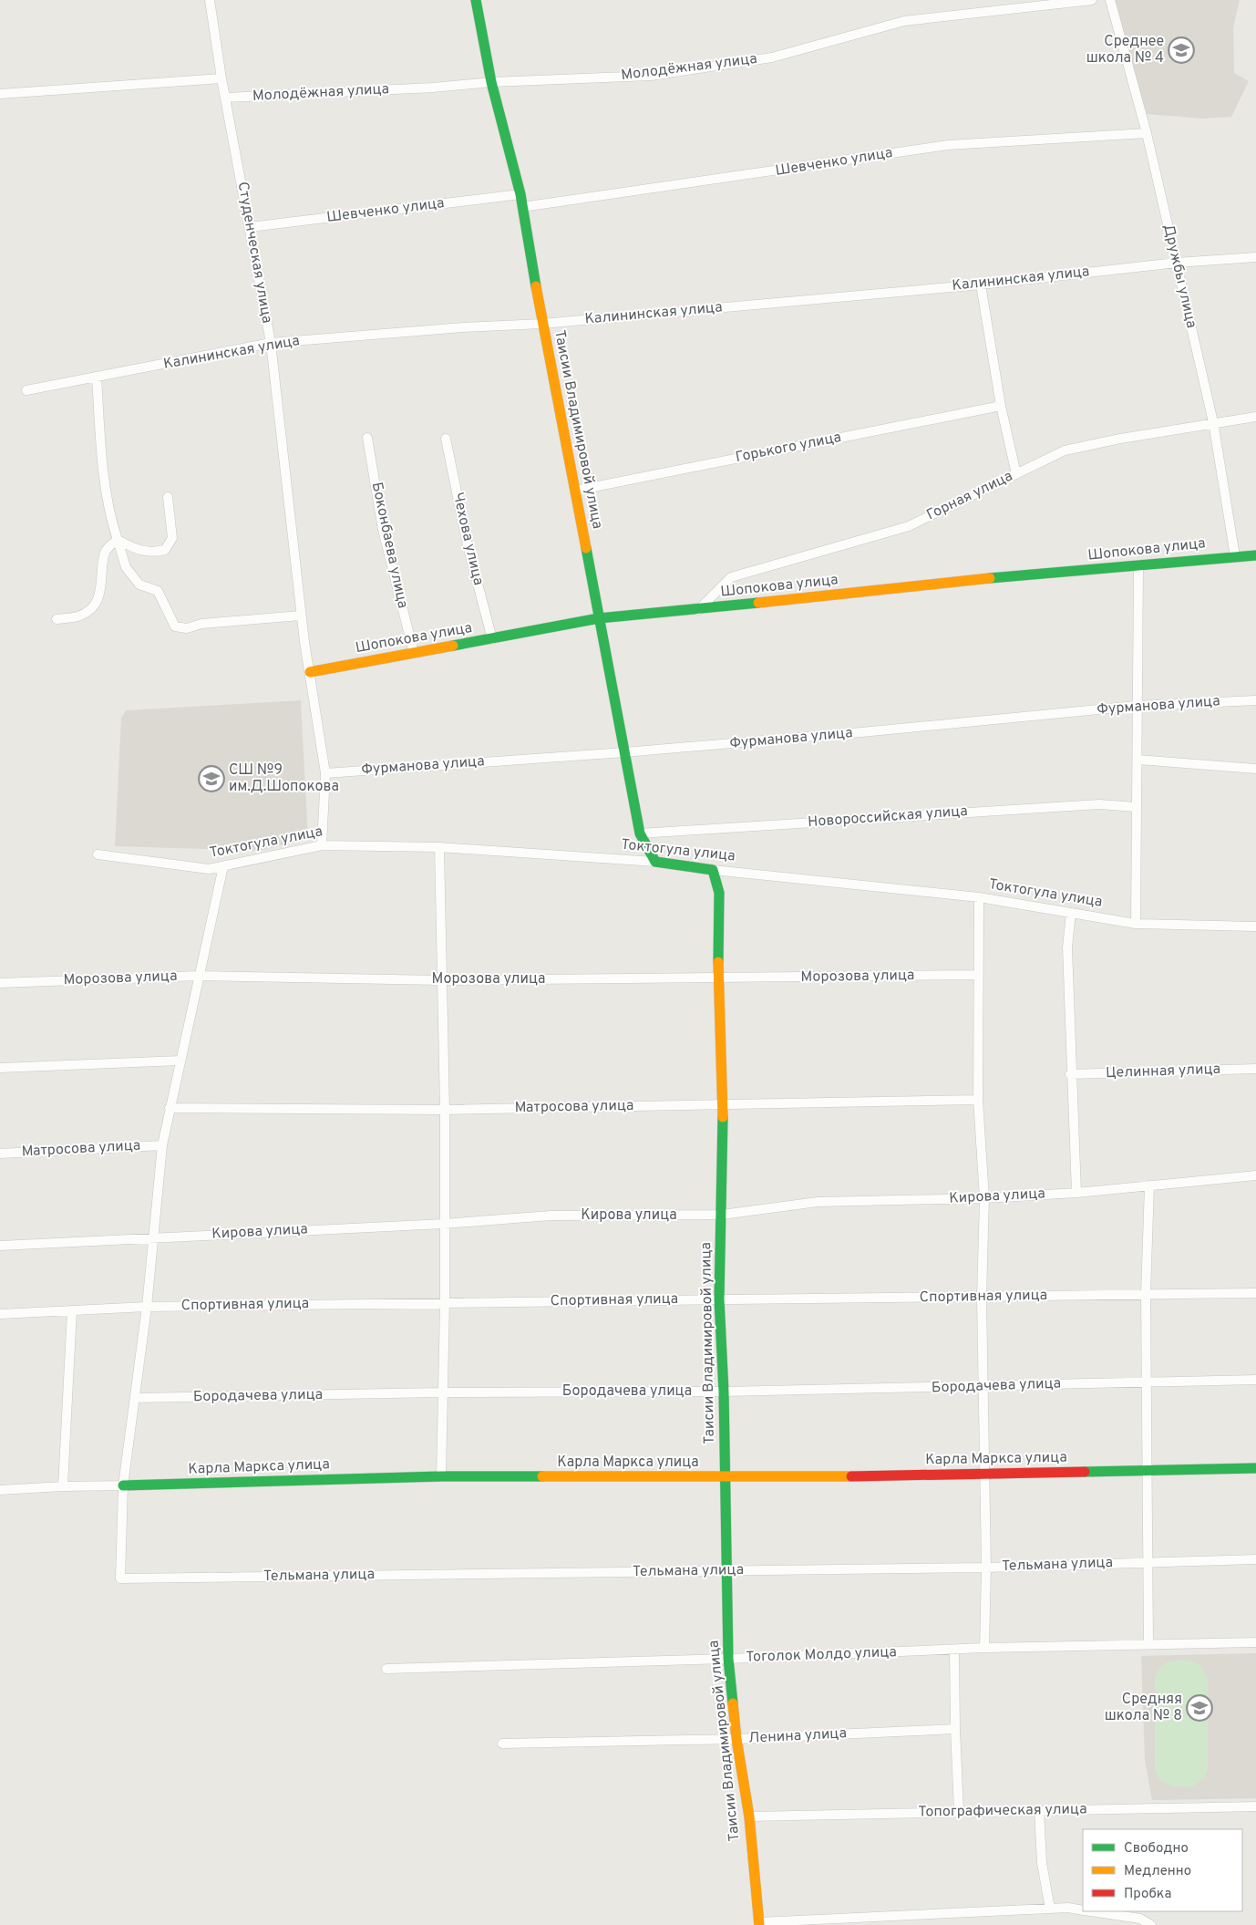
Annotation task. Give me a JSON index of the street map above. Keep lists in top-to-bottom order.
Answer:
{
  "streets": {
    "street": [
      "Молодёжная улица",
      "Шевченко улица",
      "Студенческая улица",
      "Дружбы улица",
      "Калининская улица",
      "Таисии Владимировой улица",
      "Горького улица",
      "Горная улица",
      "Чехова улица",
      "Боконбаева улица",
      "Шопокова улица",
      "Фурманова улица",
      "Новороссийская улица",
      "Токтогула улица",
      "Морозова улица",
      "Целинная улица",
      "Матросова улица",
      "Кирова улица",
      "Спортивная улица",
      "Бородачева улица",
      "Карла Маркса улица",
      "Тельмана улица",
      "Тоголок Молдо улица",
      "Ленина улица",
      "Топографическая улица"
    ]
  },
  "crossings": [
    ["Молодёжная улица", "Студенческая улица"],
    ["Молодёжная улица", "Таисии Владимировой улица"],
    ["Шевченко улица", "Студенческая улица"],
    ["Шевченко улица", "Дружбы улица"],
    ["Шевченко улица", "Таисии Владимировой улица"],
    ["Студенческая улица", "Калининская улица"],
    ["Студенческая улица", "Шопокова улица"],
    ["Дружбы улица", "Калининская улица"],
    ["Дружбы улица", "Горная улица"],
    ["Дружбы улица", "Шопокова улица"],
    ["Калининская улица", "Таисии Владимировой улица"],
    ["Таисии Владимировой улица", "Горького улица"],
    ["Таисии Владимировой улица", "Шопокова улица"],
    ["Таисии Владимировой улица", "Фурманова улица"],
    ["Таисии Владимировой улица", "Новороссийская улица"],
    ["Таисии Владимировой улица", "Токтогула улица"],
    ["Таисии Владимировой улица", "Морозова улица"],
    ["Таисии Владимировой улица", "Матросова улица"],
    ["Таисии Владимировой улица", "Кирова улица"],
    ["Таисии Владимировой улица", "Спортивная улица"],
    ["Таисии Владимировой улица", "Бородачева улица"],
    ["Таисии Владимировой улица", "Карла Маркса улица"],
    ["Таисии Владимировой улица", "Тельмана улица"],
    ["Таисии Владимировой улица", "Тоголок Молдо улица"],
    ["Таисии Владимировой улица", "Ленина улица"],
    ["Таисии Владимировой улица", "Топографическая улица"],
    ["Горная улица", "Шопокова улица"],
    ["Чехова улица", "Шопокова улица"],
    ["Боконбаева улица", "Шопокова улица"],
    ["Карла Маркса улица", "Тельмана улица"]
  ],
  "places": {
    "school or university": ["Среднее школа № 4", "СШ №9 им.Д.Шопокова", "Средняя школа № 8"]
  },
  "legend": ["Свободно", "Медленно", "Пробка"]
}
